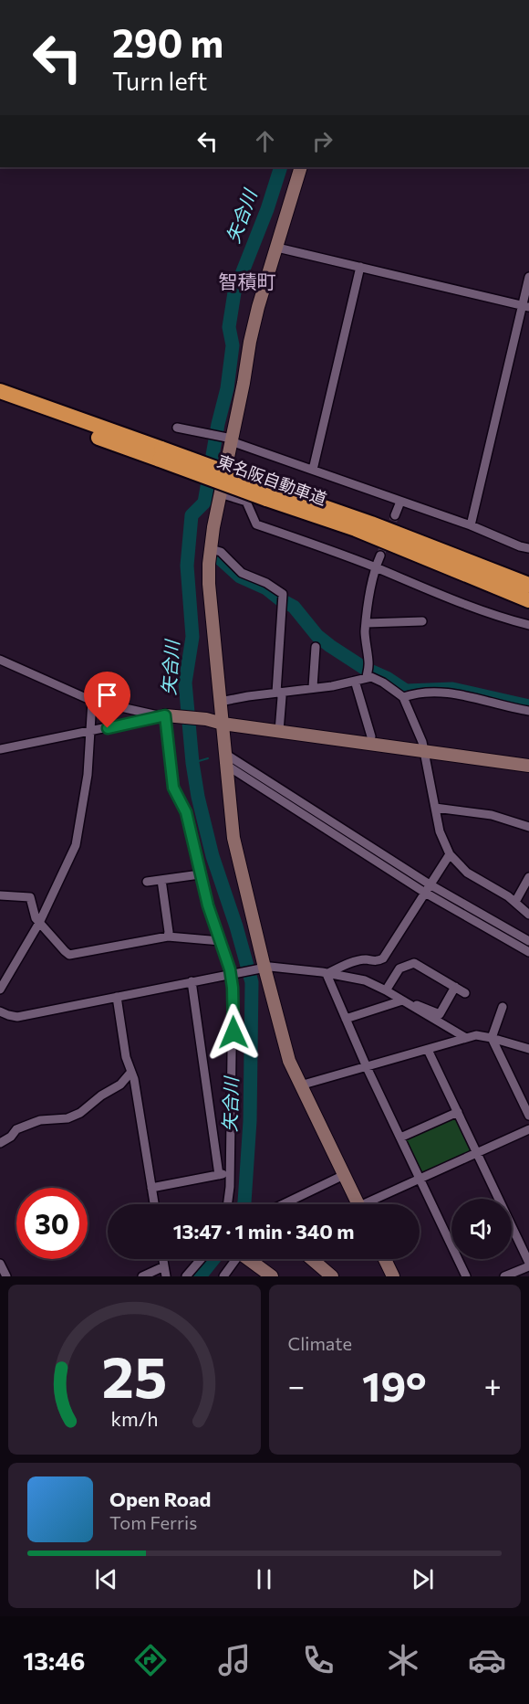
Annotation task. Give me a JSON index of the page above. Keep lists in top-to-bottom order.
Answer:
{
  "streets": {
    "highway": ["東名阪自動車道"]
  },
  "districts": ["智積町"],
  "water": ["矢合川"],
  "page": {
    "turn": ["290 m", "Turn left"],
    "limit": "30",
    "trip": "13:47 · 1 min · 340 m",
    "tile": "Climate",
    "heat": ["−", "19°", "+"],
    "song": ["Open Road", "Tom Ferris"],
    "tabs": "13:46",
    "gauge": ["25", "km/h"]
  }
}
